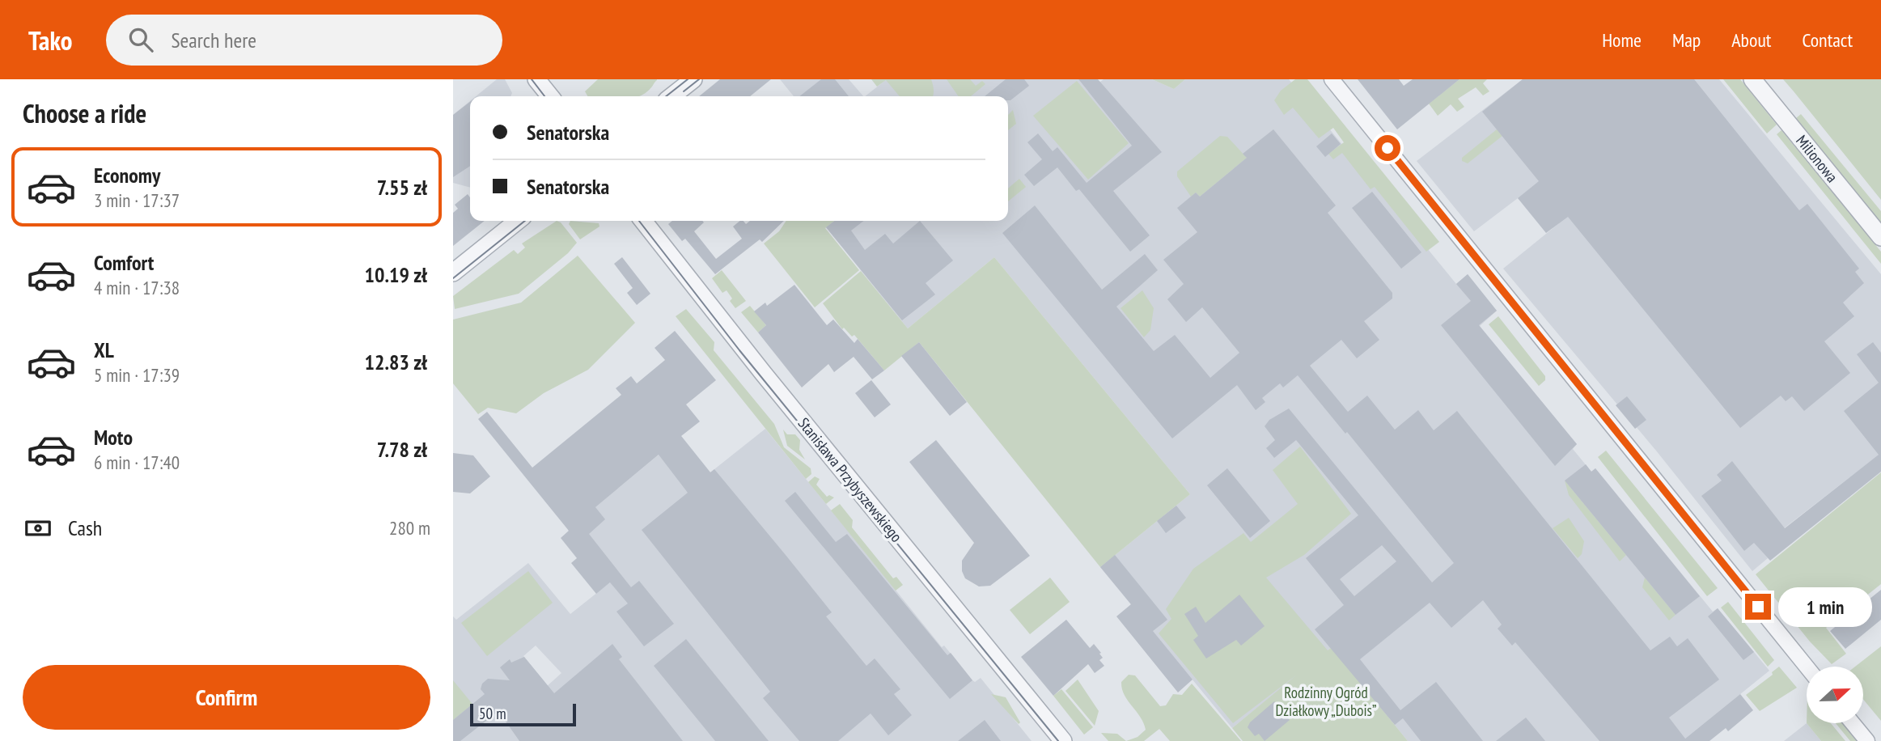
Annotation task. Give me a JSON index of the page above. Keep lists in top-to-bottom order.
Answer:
{
  "streets": {
    "street": ["Milionowa", "Stanisława Przybyszewskiego"]
  },
  "parks": ["Rodzinny Ogród Działkowy „Dubois”"],
  "scale_bar": "50 m",
  "north": "right",
  "page": {
    "header": "Tako",
    "search": "Search here",
    "nav": [
      "Home",
      "Map",
      "About",
      "Contact"
    ],
    "heading": "Choose a ride",
    "banner": ["Senatorska", "Senatorska"],
    "list": [
      {
        "name": "Economy",
        "note": "3 min · 17:37",
        "value": "7.55 zł"
      },
      {
        "name": "Comfort",
        "note": "4 min · 17:38",
        "value": "10.19 zł"
      },
      {
        "name": "XL",
        "note": "5 min · 17:39",
        "value": "12.83 zł"
      },
      {
        "name": "Moto",
        "note": "6 min · 17:40",
        "value": "7.78 zł"
      }
    ],
    "pay": ["Cash", "280 m"],
    "bubble": "1 min",
    "buttons": "Confirm",
    "scale": "50 m"
  }
}
